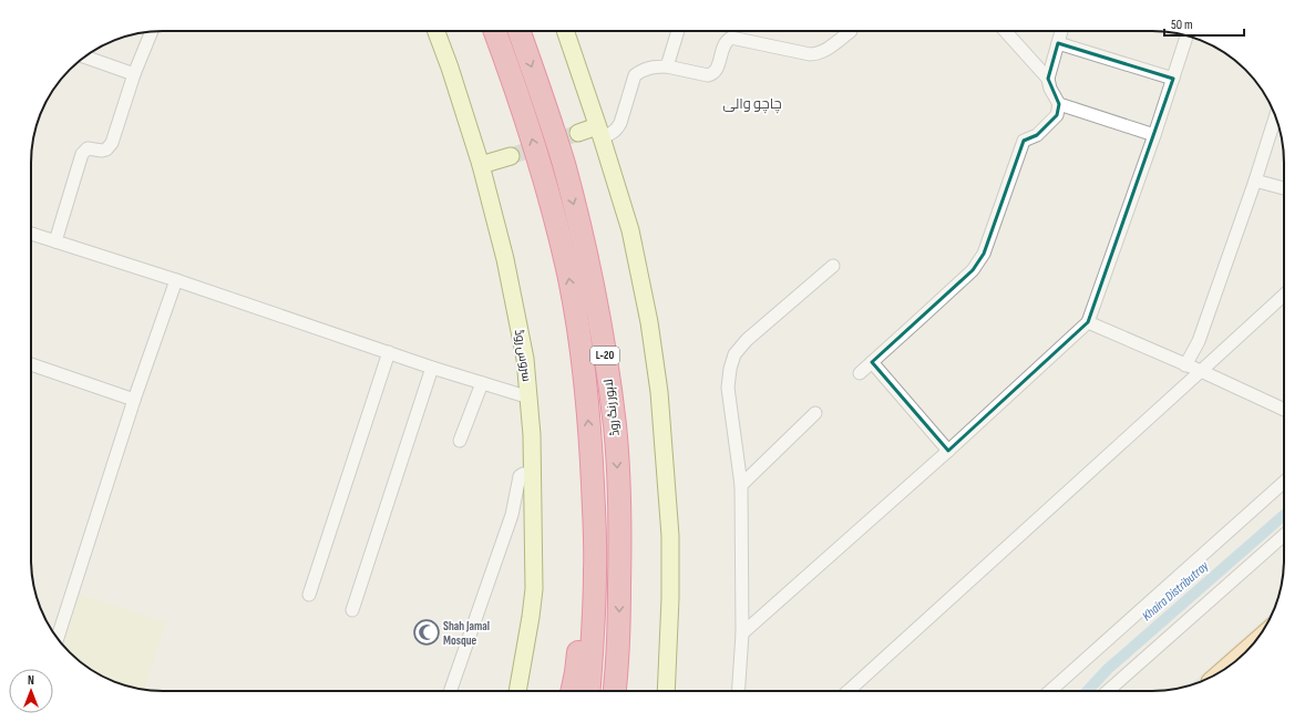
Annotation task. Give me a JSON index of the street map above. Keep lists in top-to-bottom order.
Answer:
{
  "streets": {
    "highway": ["L-20", "لاہور رنگ روڈ"],
    "street": ["سروس روڈ"]
  },
  "districts": ["چاچو والی"],
  "water": ["Khaira Distributroy"],
  "places": {
    "mosque": ["Shah Jamal Mosque"]
  },
  "scale_bar": "50 m",
  "north": "top"
}
